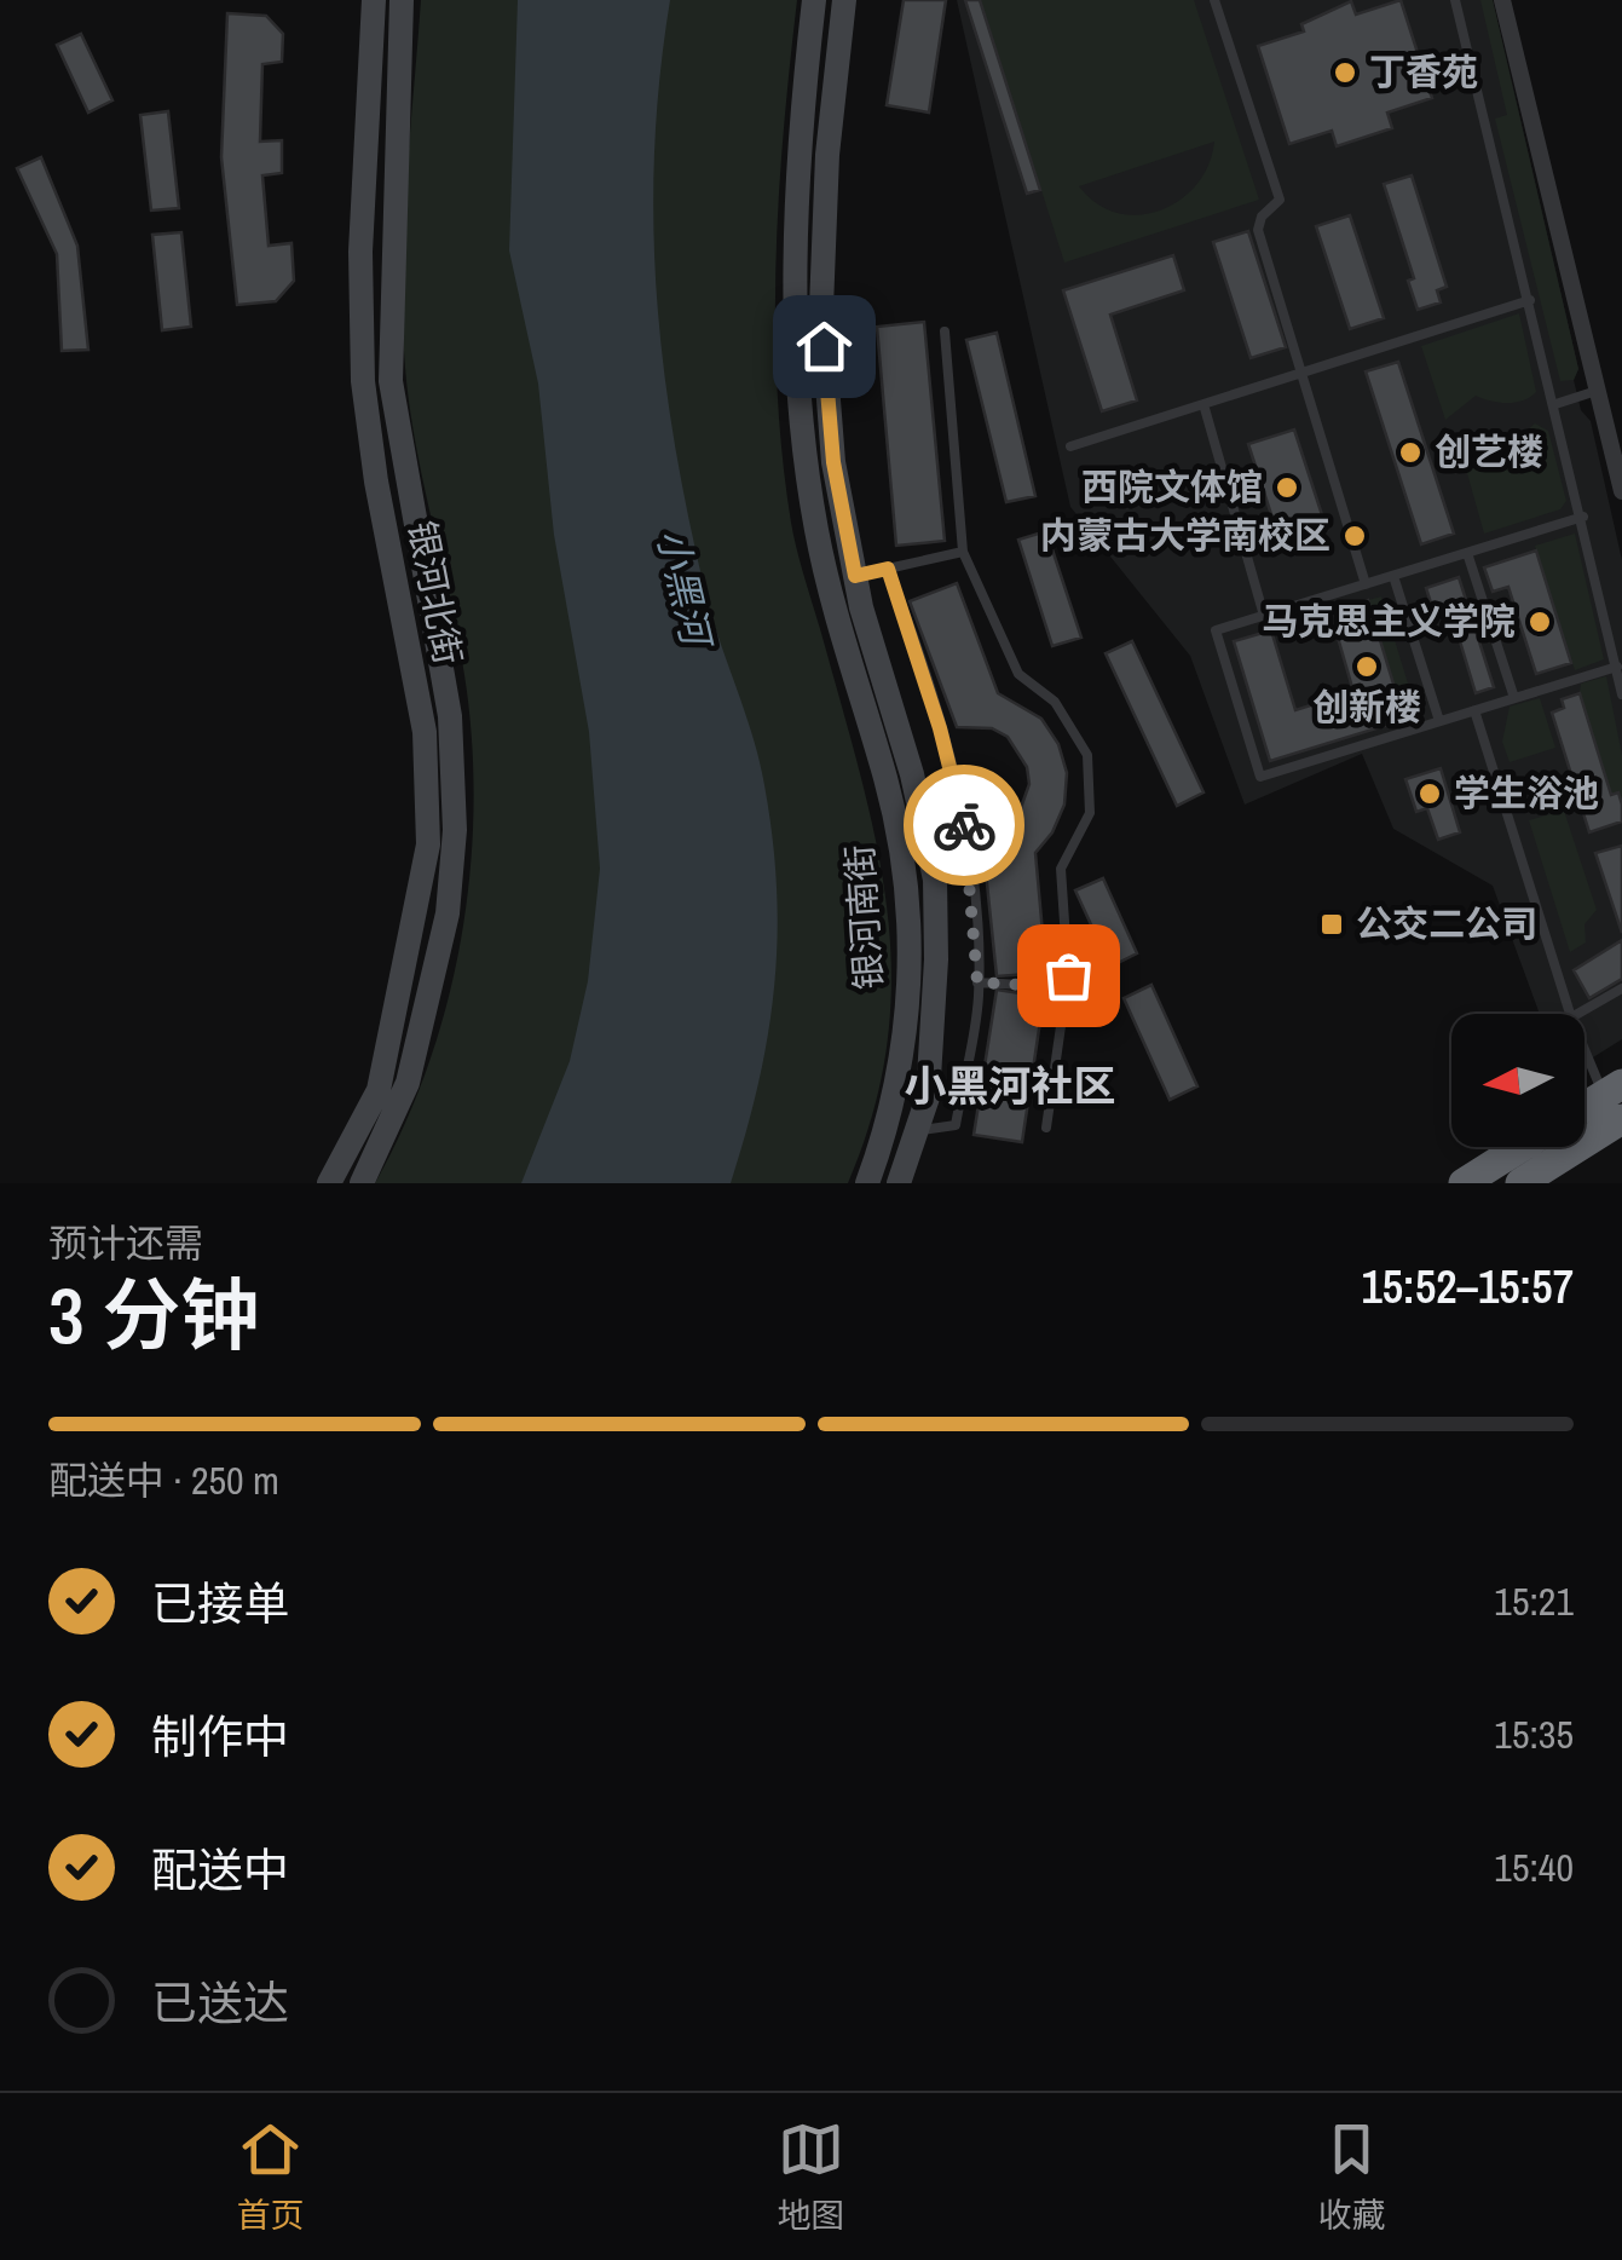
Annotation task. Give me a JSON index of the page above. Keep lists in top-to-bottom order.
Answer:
{
  "streets": {
    "main road": ["银河北街", "银河南街"]
  },
  "districts": ["小黑河社区"],
  "water": ["小黑河"],
  "places": {
    "other": [
      "丁香苑",
      "创艺楼",
      "西院文体馆",
      "内蒙古大学南校区",
      "马克思主义学院",
      "创新楼",
      "学生浴池"
    ],
    "transit": ["公交二公司"]
  },
  "north": "left",
  "page": {
    "heading": ["3 分钟", "预计还需", "15:52–15:57"],
    "bar": "配送中 · 250 m",
    "list": [
      ["已接单", "15:21"],
      ["制作中", "15:35"],
      ["配送中", "15:40"],
      "已送达"
    ],
    "tabs": ["首页", "地图", "收藏"]
  }
}
